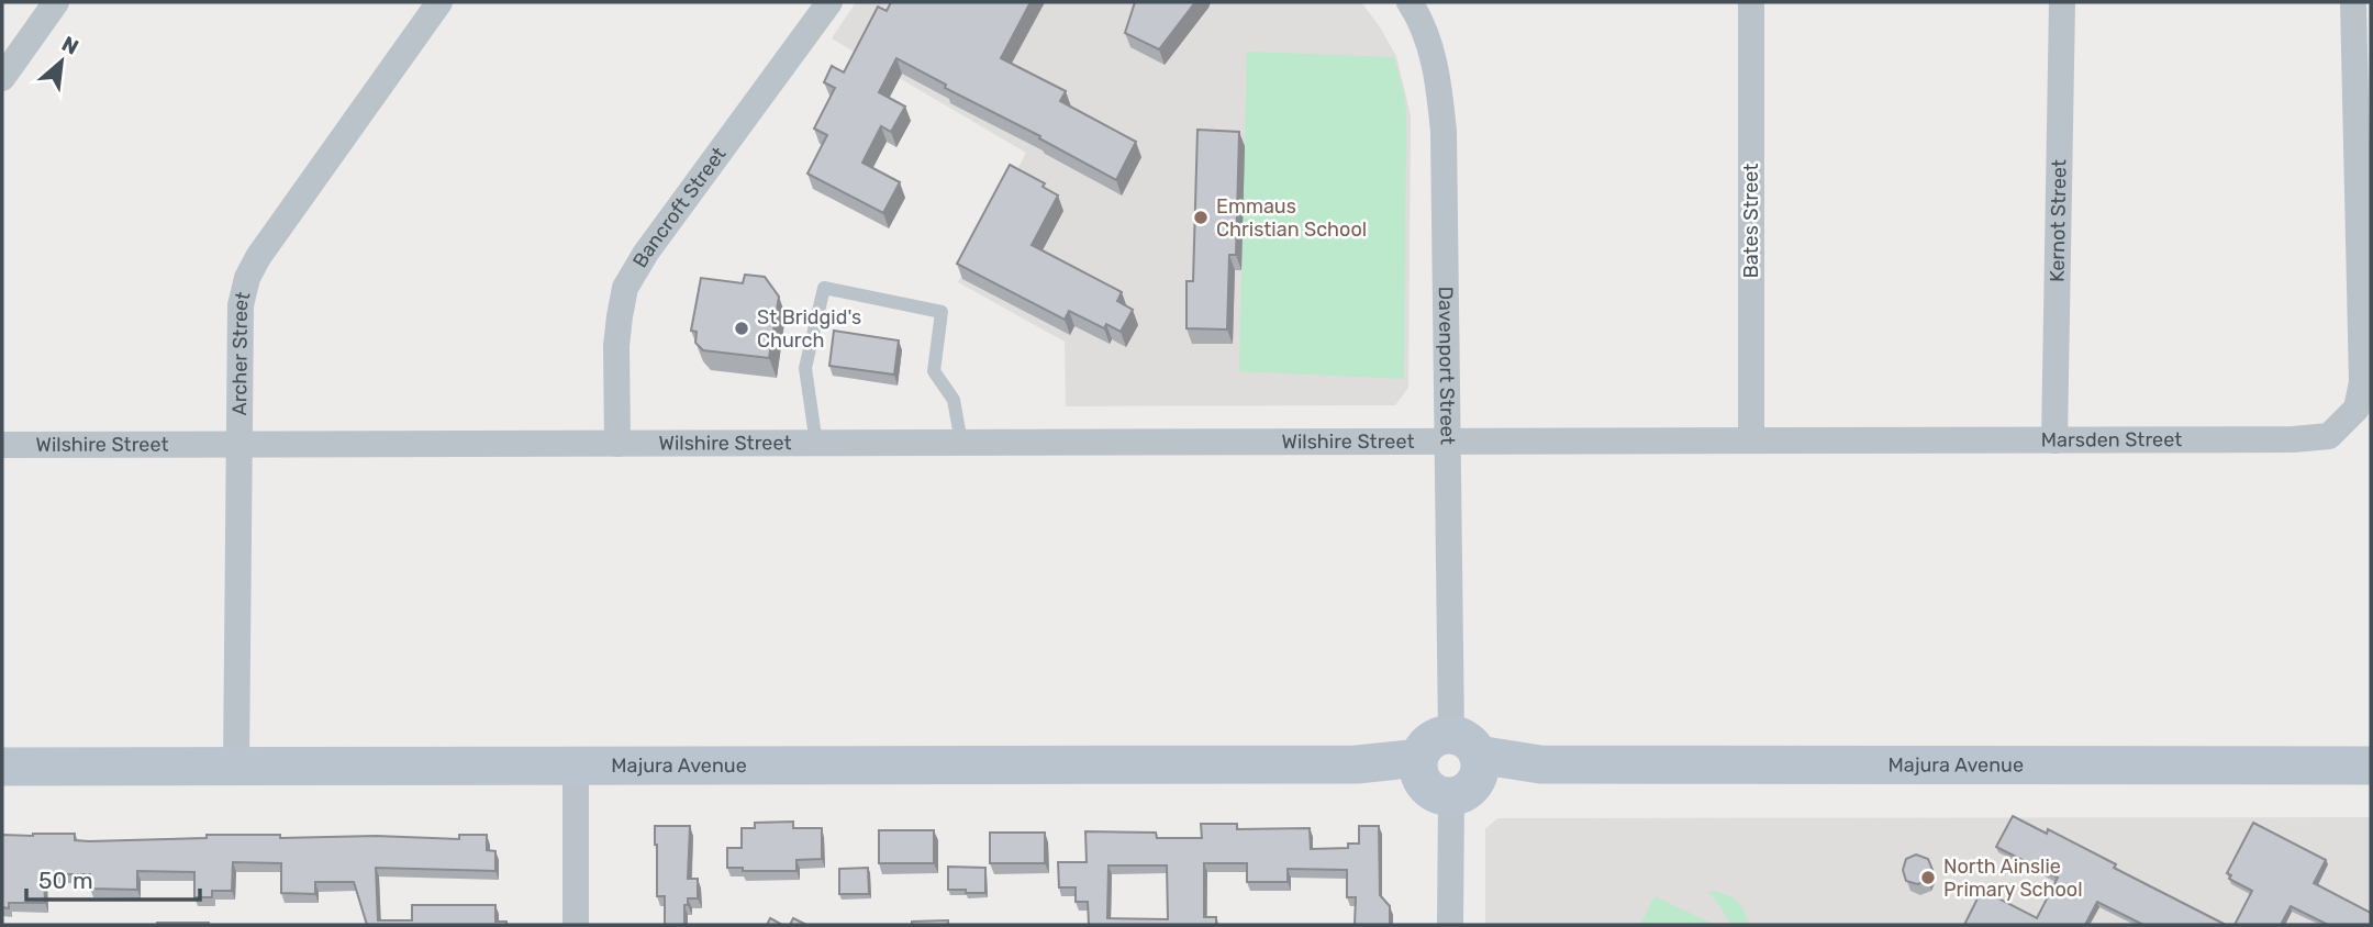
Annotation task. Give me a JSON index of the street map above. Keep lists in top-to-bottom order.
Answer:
{
  "streets": {
    "main road": ["Majura Avenue"],
    "street": [
      "Bancroft Street",
      "Bates Street",
      "Kernot Street",
      "Archer Street",
      "Davenport Street",
      "Marsden Street",
      "Wilshire Street"
    ]
  },
  "crossings": [
    ["Bancroft Street", "Wilshire Street"],
    ["Bates Street", "Marsden Street"],
    ["Kernot Street", "Marsden Street"],
    ["Archer Street", "Wilshire Street"],
    ["Archer Street", "Majura Avenue"],
    ["Davenport Street", "Marsden Street"],
    ["Davenport Street", "Wilshire Street"],
    ["Davenport Street", "Majura Avenue"],
    ["Marsden Street", "Wilshire Street"]
  ],
  "places": ["Emmaus Christian School", "St Bridgid's Church", "North Ainslie Primary School"],
  "scale_bar": "50 m",
  "north": "top right"
}
